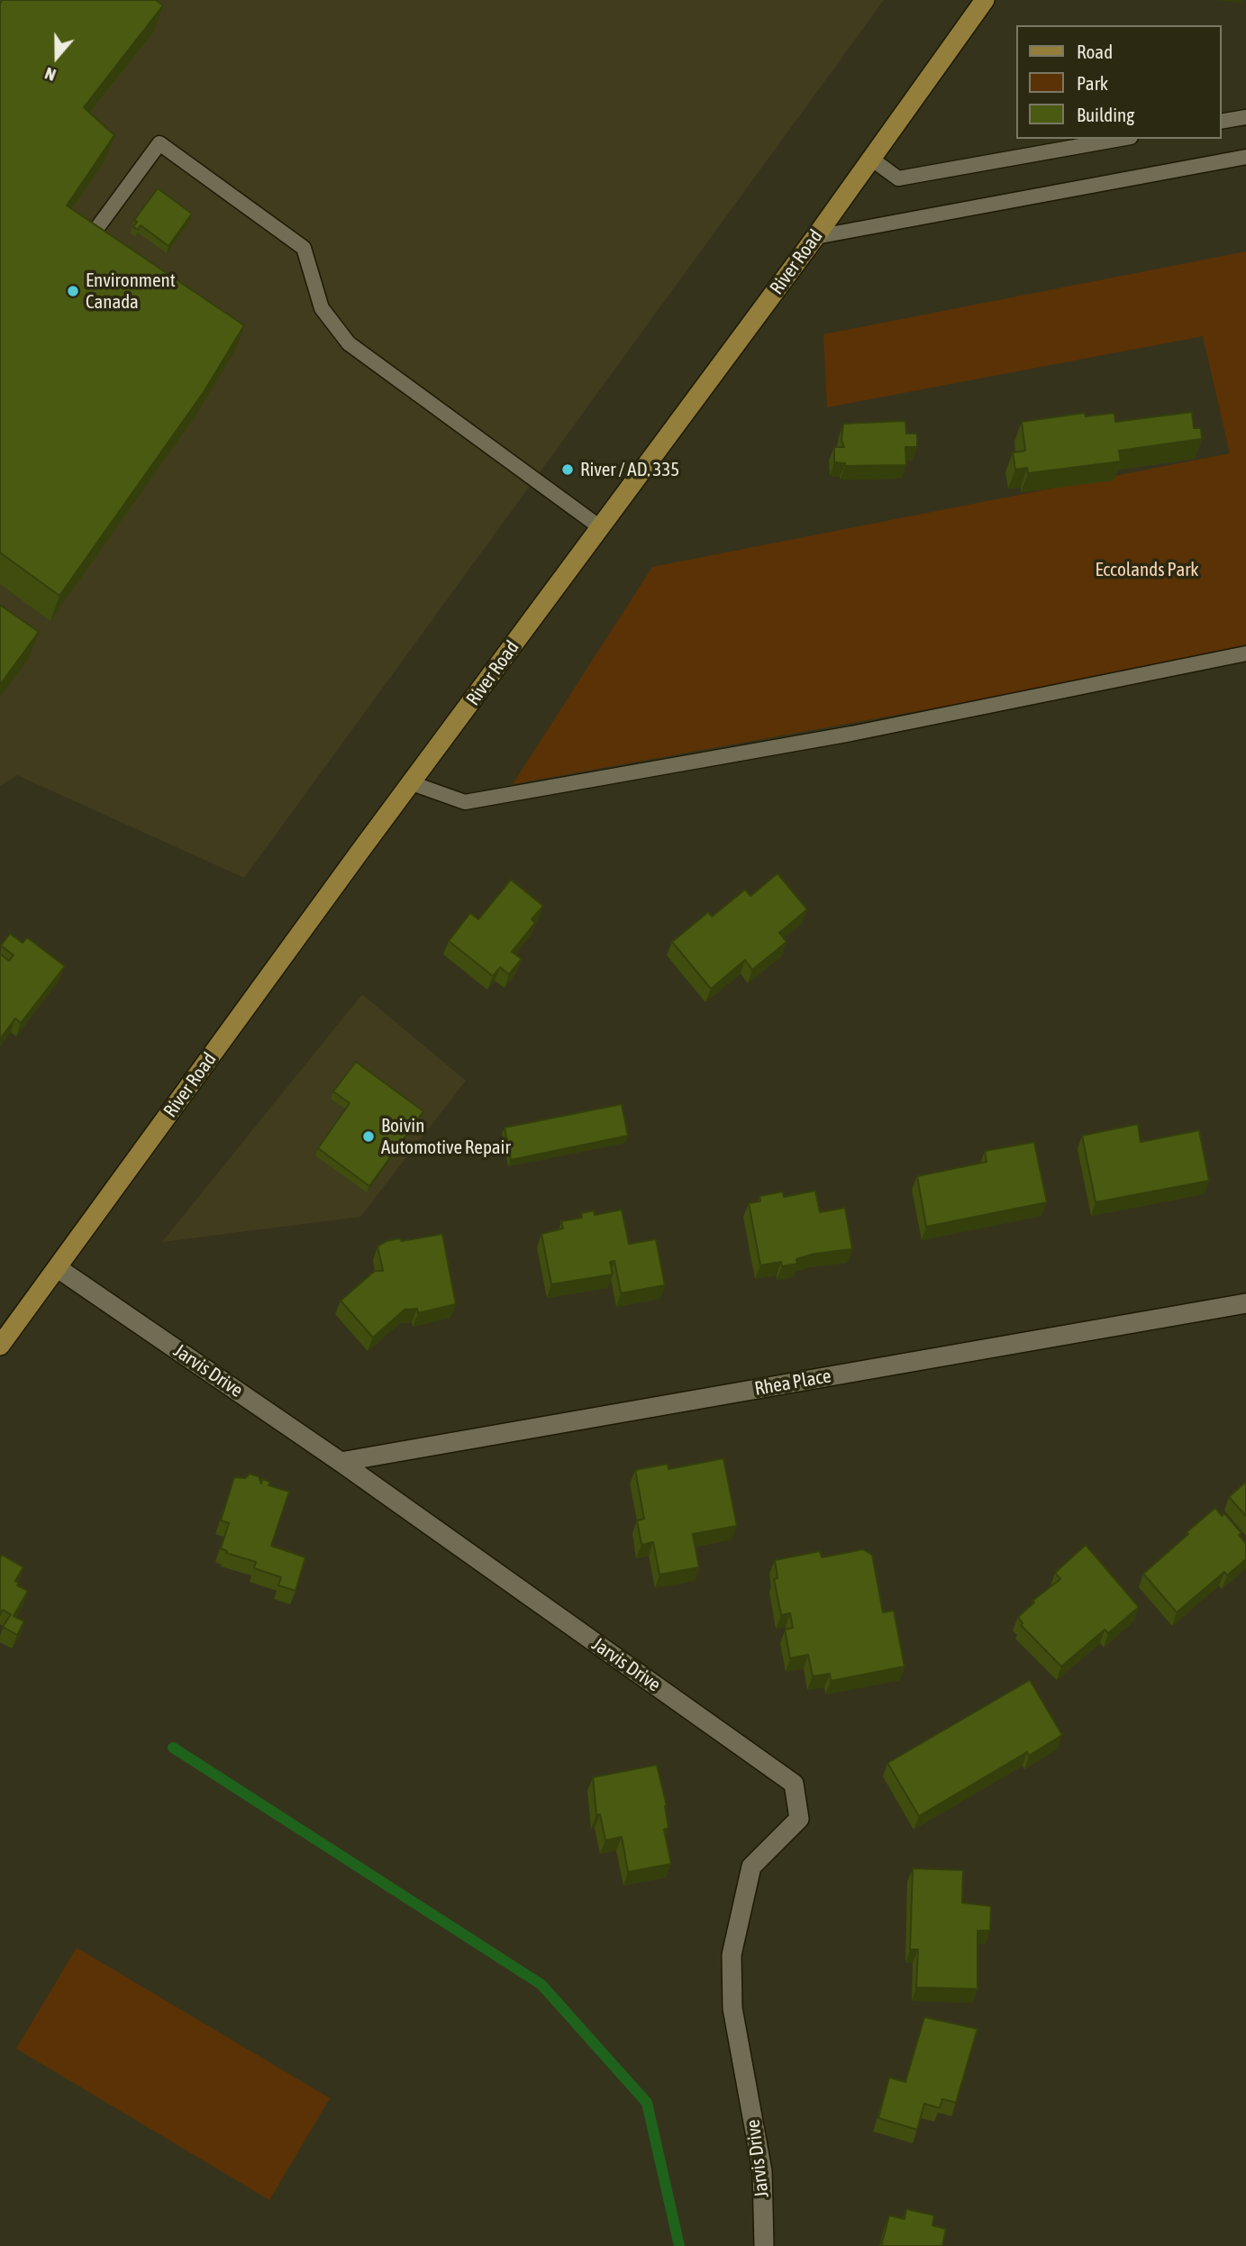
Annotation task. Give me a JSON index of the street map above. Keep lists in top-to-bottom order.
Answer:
{
  "streets": {
    "main road": ["River Road"],
    "street": ["Jarvis Drive", "Rhea Place"]
  },
  "crossings": [
    ["River Road", "Jarvis Drive"],
    ["Jarvis Drive", "Rhea Place"]
  ],
  "parks": ["Eccolands Park"],
  "places": ["Environment Canada", "River / AD. 335", "Boivin Automotive Repair"],
  "legend": ["Road", "Park", "Building"],
  "north": "bottom"
}
